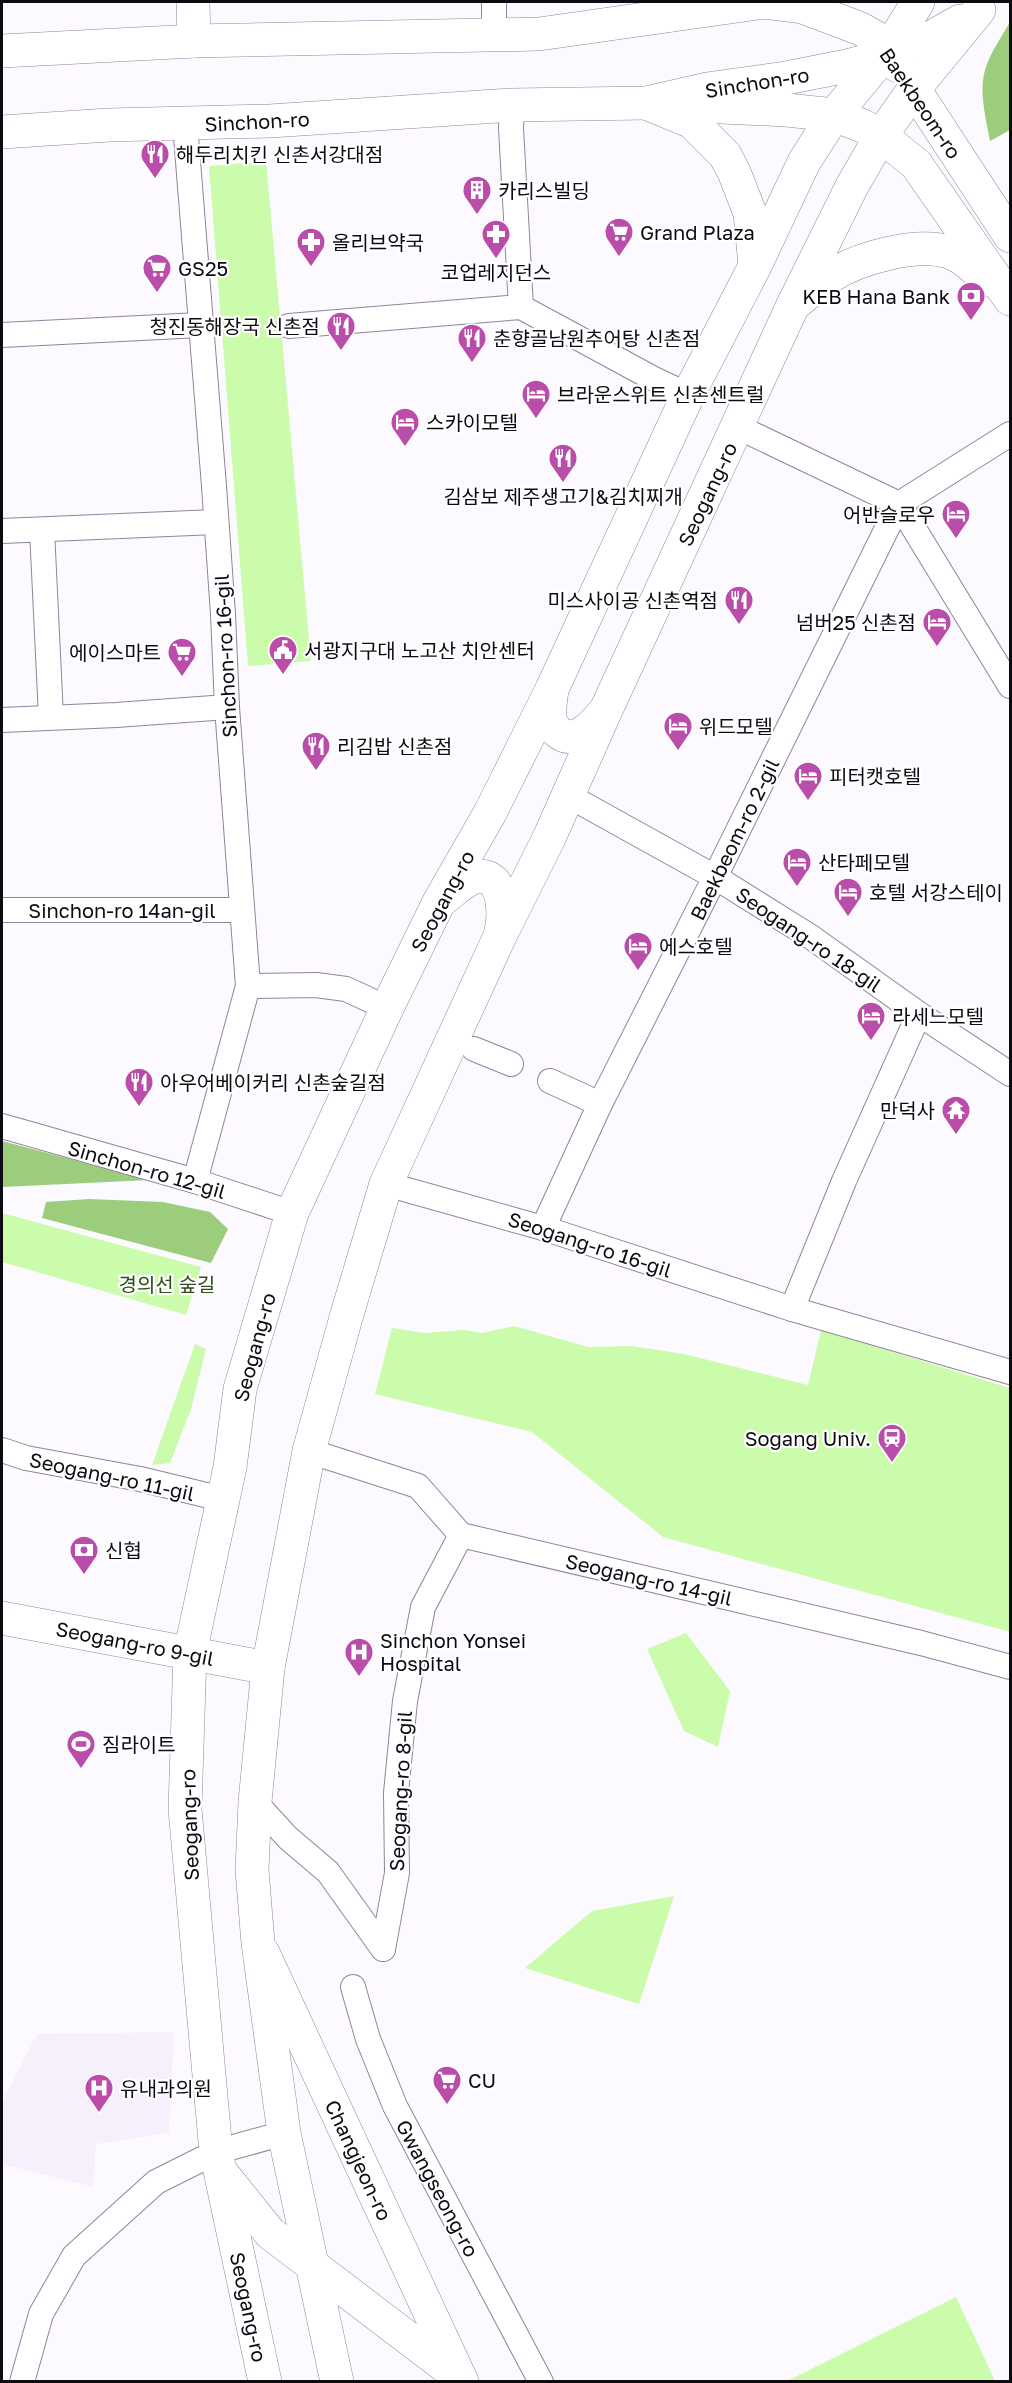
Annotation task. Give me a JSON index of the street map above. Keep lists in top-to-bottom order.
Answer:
{
  "streets": {
    "main road": [
      "Sinchon-ro",
      "Baekbeom-ro",
      "Seogang-ro",
      "Seogang-ro 9-gil",
      "Changjeon-ro"
    ],
    "street": [
      "Sinchon-ro 16-gil",
      "Baekbeom-ro 2-gil",
      "Sinchon-ro 14an-gil",
      "Seogang-ro 18-gil",
      "Sinchon-ro 12-gil",
      "Seogang-ro 16-gil",
      "Seogang-ro 11-gil",
      "Seogang-ro 14-gil",
      "Seogang-ro 8-gil",
      "Gwangseong-ro"
    ]
  },
  "crossings": [
    ["Sinchon-ro", "Baekbeom-ro"],
    ["Sinchon-ro", "Seogang-ro"],
    ["Sinchon-ro", "Sinchon-ro 16-gil"],
    ["Baekbeom-ro", "Seogang-ro"],
    ["Seogang-ro", "Seogang-ro 18-gil"],
    ["Seogang-ro", "Sinchon-ro 12-gil"],
    ["Seogang-ro", "Seogang-ro 16-gil"],
    ["Seogang-ro", "Seogang-ro 11-gil"],
    ["Seogang-ro", "Seogang-ro 9-gil"],
    ["Seogang-ro", "Seogang-ro 8-gil"],
    ["Seogang-ro", "Changjeon-ro"],
    ["Sinchon-ro 16-gil", "Sinchon-ro 14an-gil"],
    ["Sinchon-ro 16-gil", "Sinchon-ro 12-gil"],
    ["Baekbeom-ro 2-gil", "Seogang-ro 18-gil"],
    ["Baekbeom-ro 2-gil", "Seogang-ro 16-gil"],
    ["Seogang-ro 14-gil", "Seogang-ro 8-gil"]
  ],
  "parks": ["경의선 숲길"],
  "places": {
    "restaurant": [
      "해두리치킨 신촌서강대점",
      "청진동해장국 신촌점",
      "춘향골남원추어탕 신촌점",
      "김삼보 제주생고기&김치찌개",
      "미스사이공 신촌역점",
      "리김밥 신촌점",
      "아우어베이커리 신촌숲길점"
    ],
    "building": ["카리스빌딩"],
    "supermarket": [
      "Grand Plaza",
      "GS25",
      "에이스마트",
      "CU"
    ],
    "pharmacy": ["코업레지던스", "올리브약국"],
    "bank": ["KEB Hana Bank", "신협"],
    "hotel": [
      "브라운스위트 신촌센트럴",
      "스카이모텔",
      "어반슬로우",
      "넘버25 신촌점",
      "위드모텔",
      "피터캣호텔",
      "산타페모텔",
      "호텔 서강스테이",
      "에스호텔",
      "라세느모텔"
    ],
    "public building": ["서광지구대 노고산 치안센터"],
    "temple": ["만덕사"],
    "station": ["Sogang Univ."],
    "hospital": ["Sinchon Yonsei Hospital", "유내과의원"],
    "sports": ["짐라이트"]
  }
}
